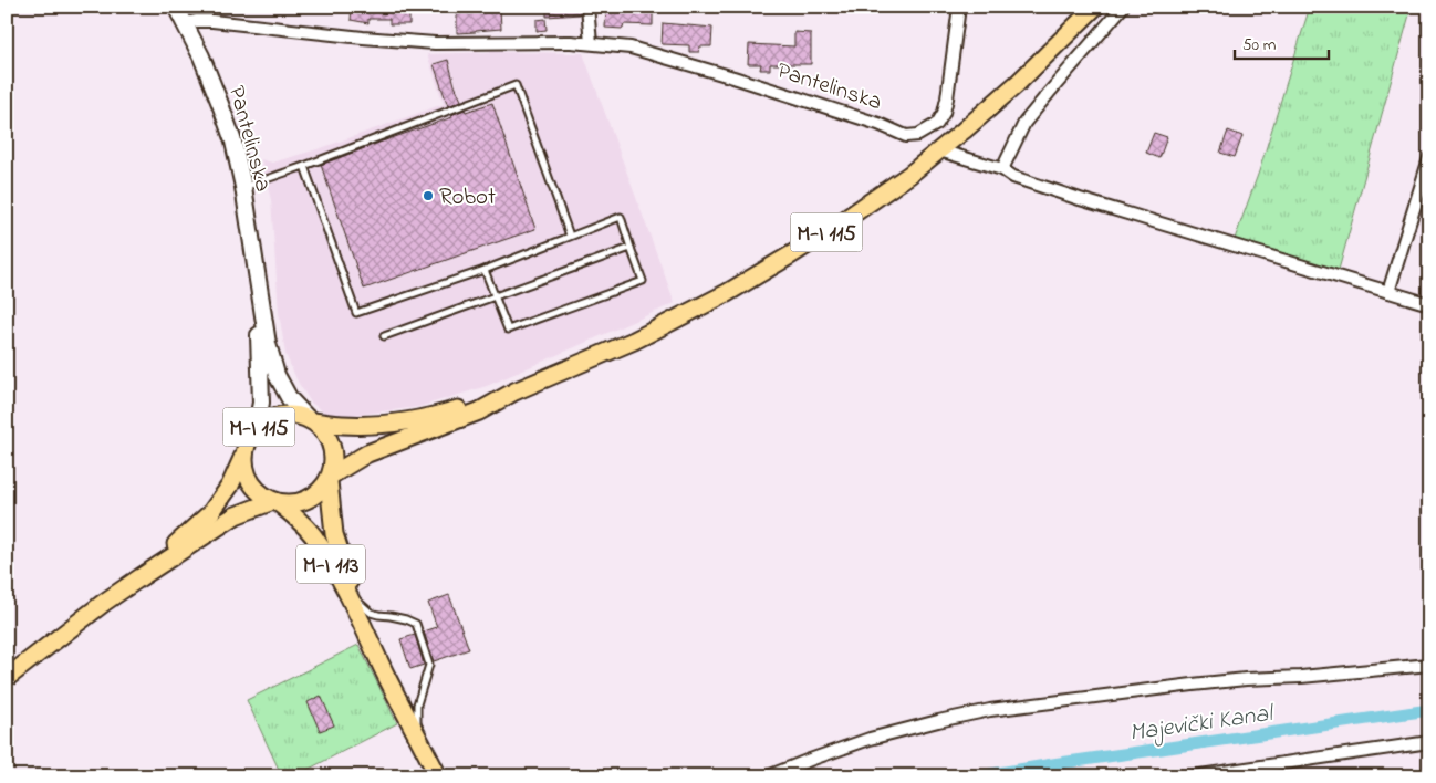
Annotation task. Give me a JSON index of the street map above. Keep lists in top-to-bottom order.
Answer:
{
  "streets": {
    "main road": ["Pantelinska", "M-I 115", "M-I 113"]
  },
  "crossings": [
    ["M-I 115", "M-I 113"]
  ],
  "water": ["Majevički Kanal"],
  "places": ["Robot"],
  "scale_bar": "50 m"
}
